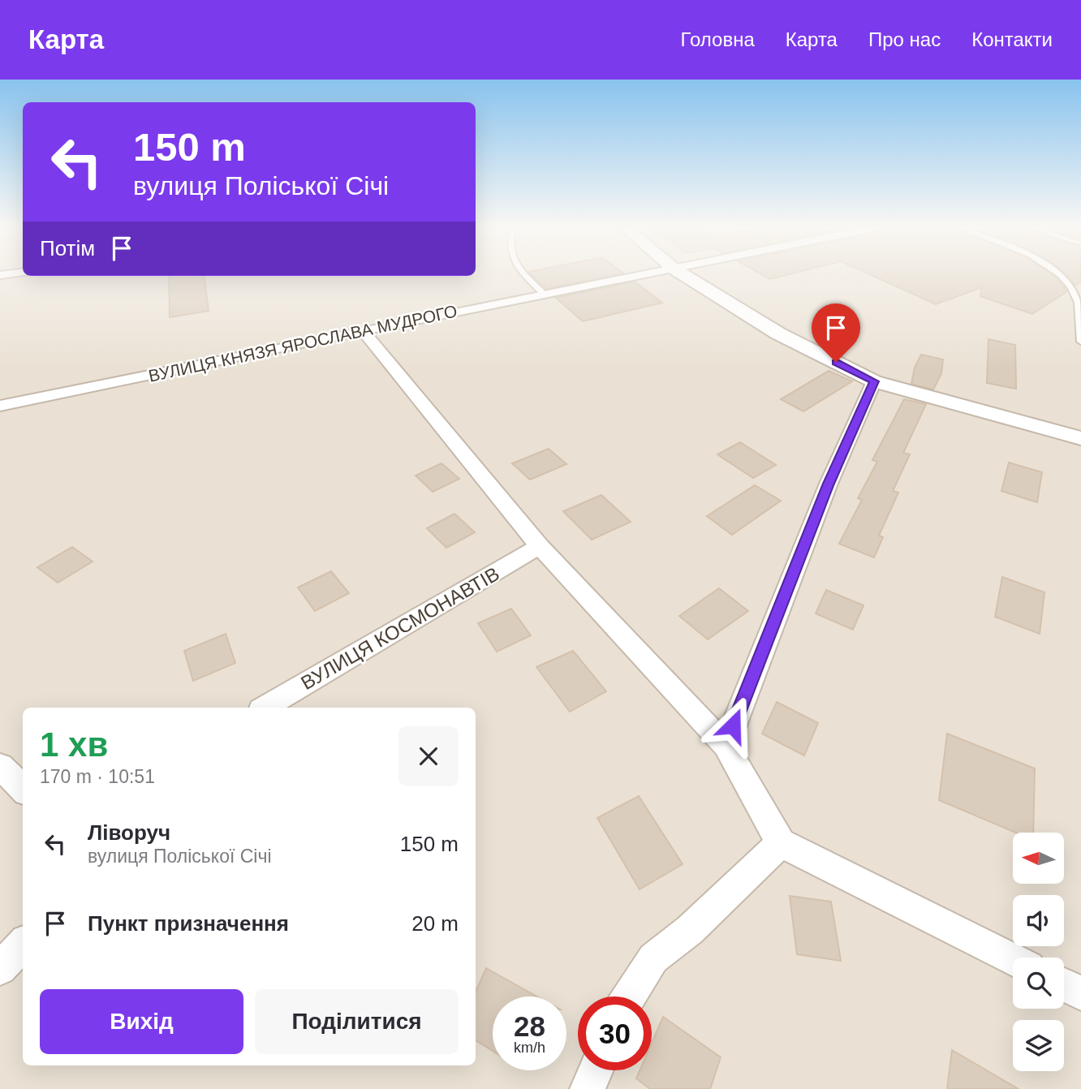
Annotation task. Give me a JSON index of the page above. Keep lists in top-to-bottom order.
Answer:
{
  "streets": {
    "street": ["ВУЛИЦЯ КНЯЗЯ ЯРОСЛАВА МУДРОГО", "ВУЛИЦЯ КОСМОНАВТІВ"]
  },
  "north": "left",
  "page": {
    "header": "Карта",
    "nav": [
      "Головна",
      "Карта",
      "Про нас",
      "Контакти"
    ],
    "turn": ["150 m", "вулиця Поліської Січі"],
    "then": "Потім",
    "heading": ["1 хв", "170 m · 10:51"],
    "list": [
      {
        "name": "Ліворуч",
        "note": "вулиця Поліської Січі",
        "value": "150 m"
      },
      {
        "name": "Пункт призначення",
        "value": "20 m"
      }
    ],
    "buttons": ["Вихід", "Поділитися"],
    "speed": "28 km/h",
    "limit": "30"
  }
}
